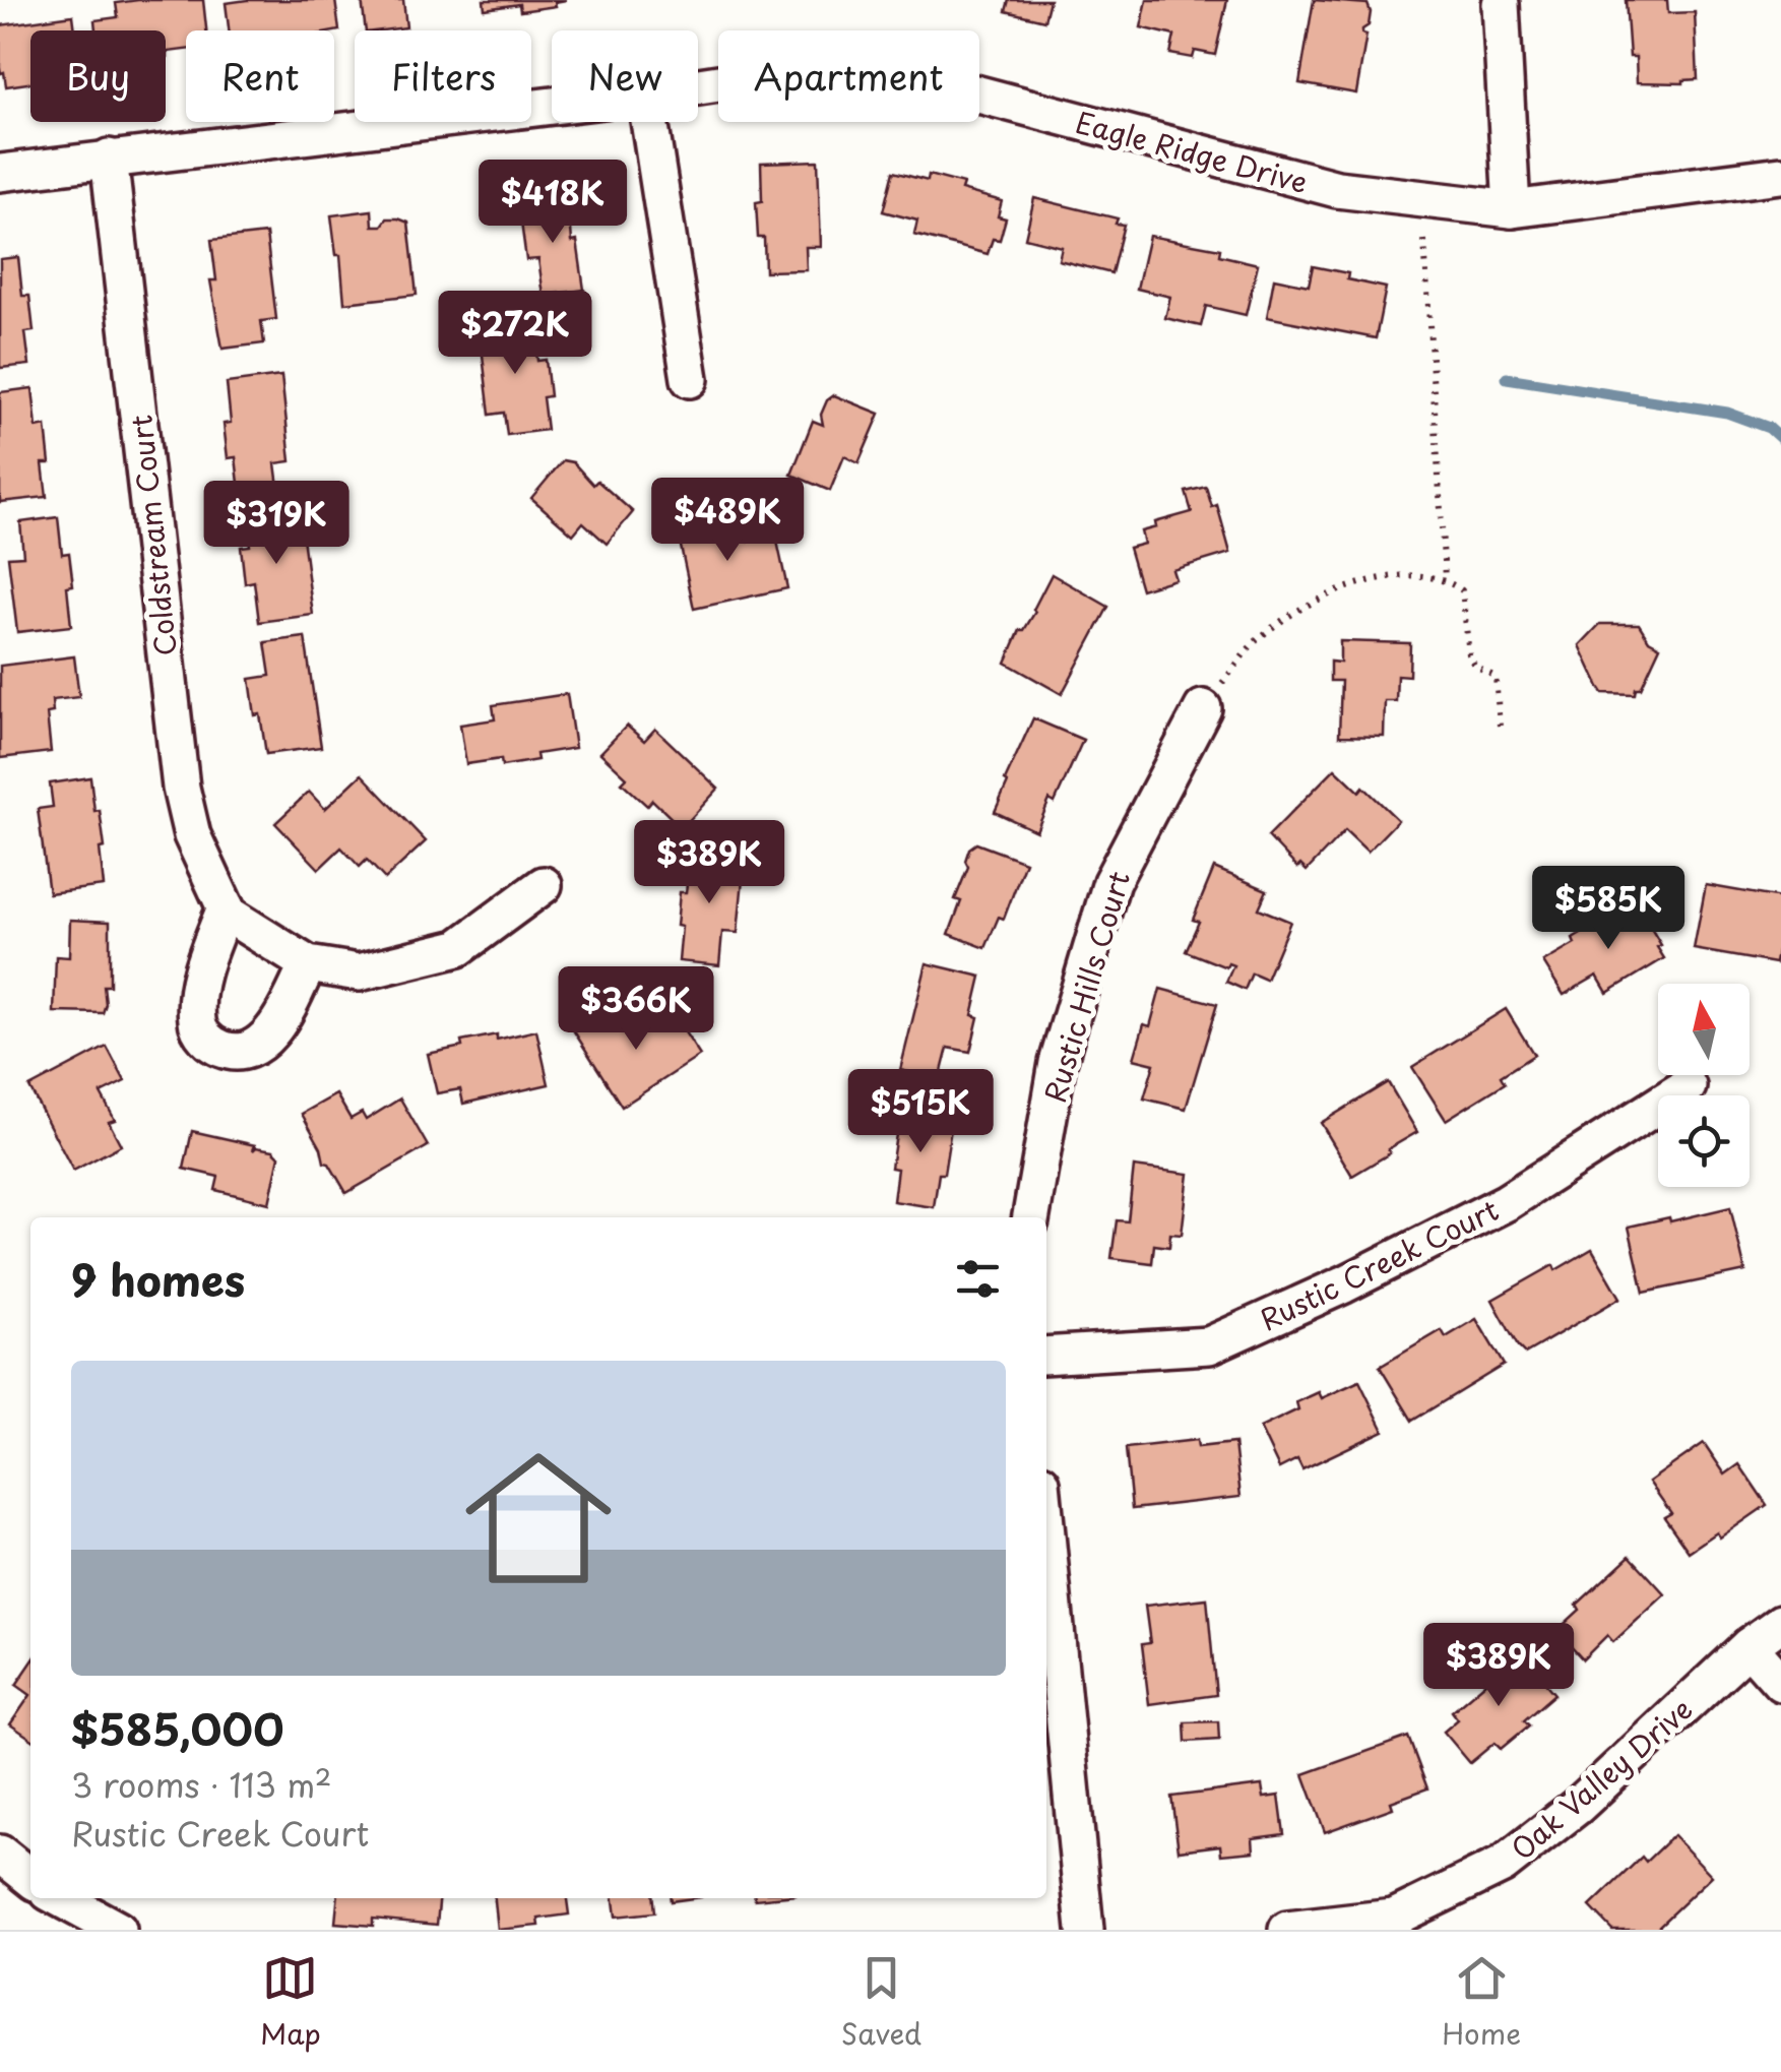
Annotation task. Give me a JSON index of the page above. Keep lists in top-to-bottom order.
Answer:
{
  "streets": {
    "street": [
      "Eagle Ridge Drive",
      "Coldstream Court",
      "Rustic Hills Court",
      "Rustic Creek Court",
      "Oak Valley Drive"
    ]
  },
  "crossings": [
    ["Eagle Ridge Drive", "Coldstream Court"]
  ],
  "north": "top",
  "page": {
    "chip": [
      "Buy",
      "Rent",
      "Filters",
      "New",
      "Apartment"
    ],
    "price": [
      "$418K",
      "$272K",
      "$489K",
      "$319K",
      "$389K",
      "$585K",
      "$366K",
      "$515K",
      "$389K"
    ],
    "heading": "9 homes",
    "list": [
      {
        "name": "$585,000",
        "note": "3 rooms · 113 m² · Rustic Creek Court"
      }
    ],
    "tabs": ["Map", "Saved", "Home"]
  }
}
